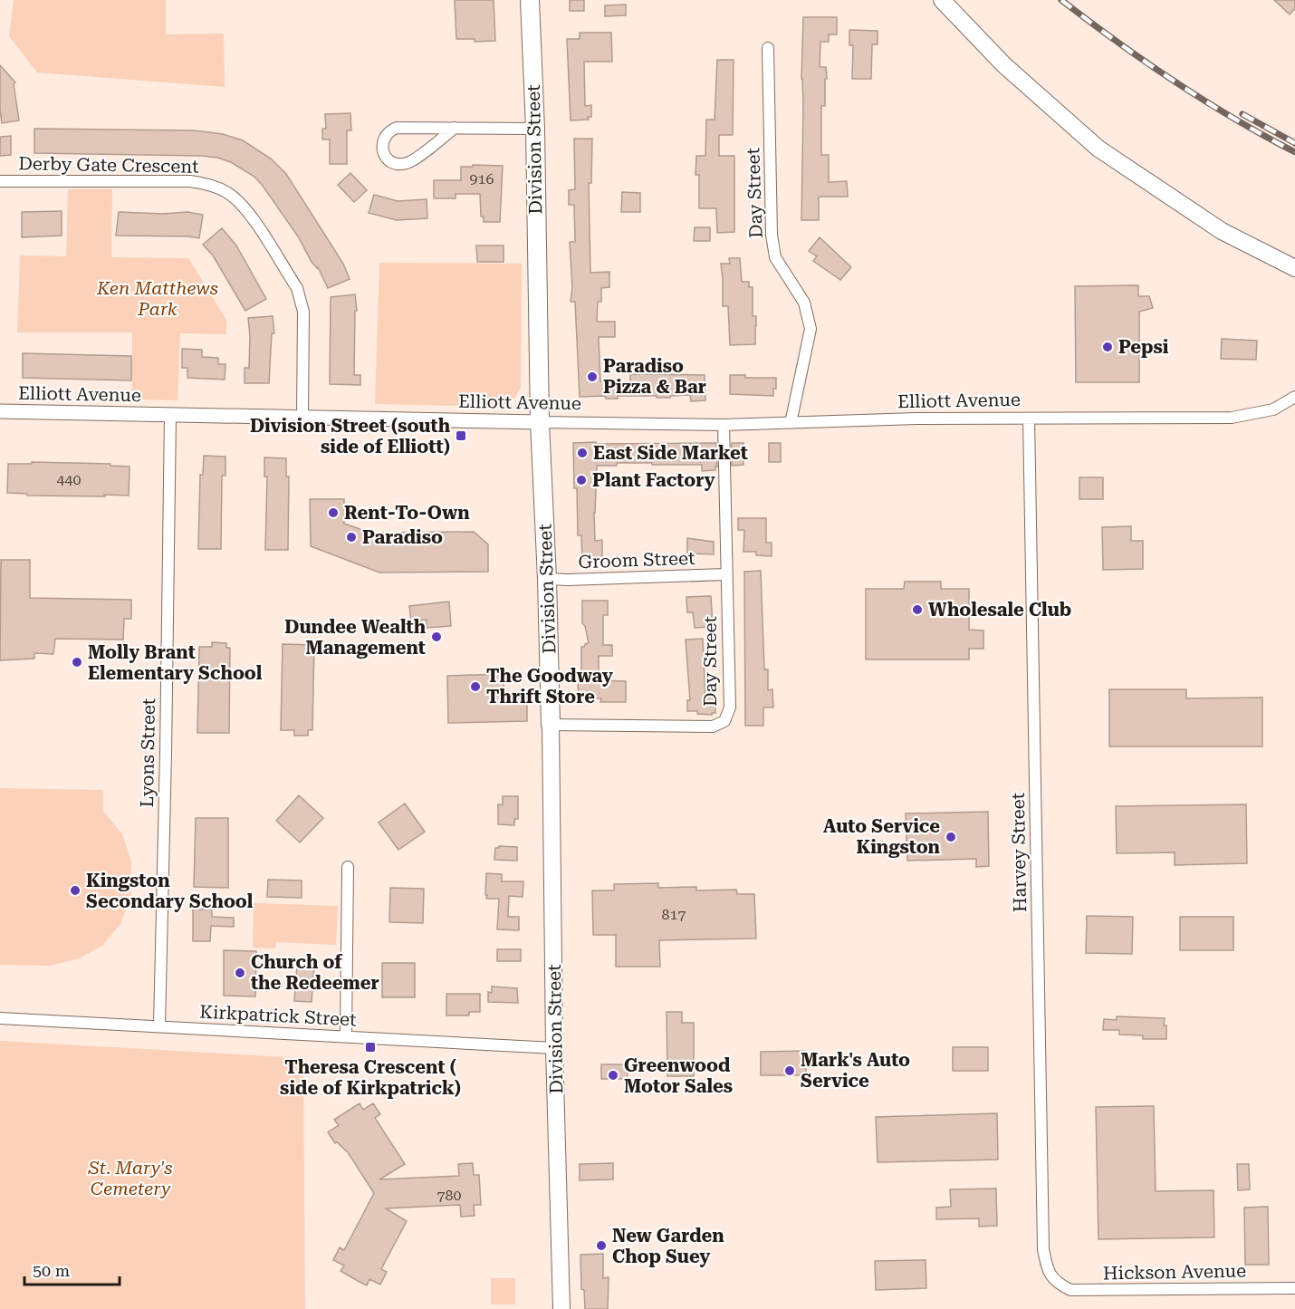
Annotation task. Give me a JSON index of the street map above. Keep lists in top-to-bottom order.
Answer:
{
  "streets": {
    "main road": ["Division Street"],
    "street": [
      "Derby Gate Crescent",
      "Day Street",
      "Elliott Avenue",
      "Groom Street",
      "Lyons Street",
      "Harvey Street",
      "Kirkpatrick Street",
      "Hickson Avenue"
    ]
  },
  "crossings": [
    ["Division Street", "Day Street"],
    ["Division Street", "Elliott Avenue"],
    ["Division Street", "Groom Street"],
    ["Division Street", "Kirkpatrick Street"],
    ["Derby Gate Crescent", "Elliott Avenue"],
    ["Day Street", "Elliott Avenue"],
    ["Day Street", "Groom Street"],
    ["Elliott Avenue", "Lyons Street"],
    ["Elliott Avenue", "Harvey Street"],
    ["Lyons Street", "Kirkpatrick Street"],
    ["Harvey Street", "Hickson Avenue"]
  ],
  "parks": ["Ken Matthews Park", "St. Mary's Cemetery"],
  "places": {
    "other": [
      "Pepsi",
      "Paradiso Pizza & Bar",
      "East Side Market",
      "Plant Factory",
      "Rent-To-Own",
      "Paradiso",
      "Wholesale Club",
      "Dundee Wealth Management",
      "Molly Brant Elementary School",
      "The Goodway Thrift Store",
      "Auto Service Kingston",
      "Kingston Secondary School",
      "Church of the Redeemer",
      "Mark's Auto Service",
      "Greenwood Motor Sales",
      "New Garden Chop Suey"
    ],
    "transit": ["Division Street (south side of Elliott)", "Theresa Crescent ( side of Kirkpatrick)"]
  },
  "house_numbers": [
    "916",
    "440",
    "817",
    "780"
  ],
  "scale_bar": "50 m"
}
